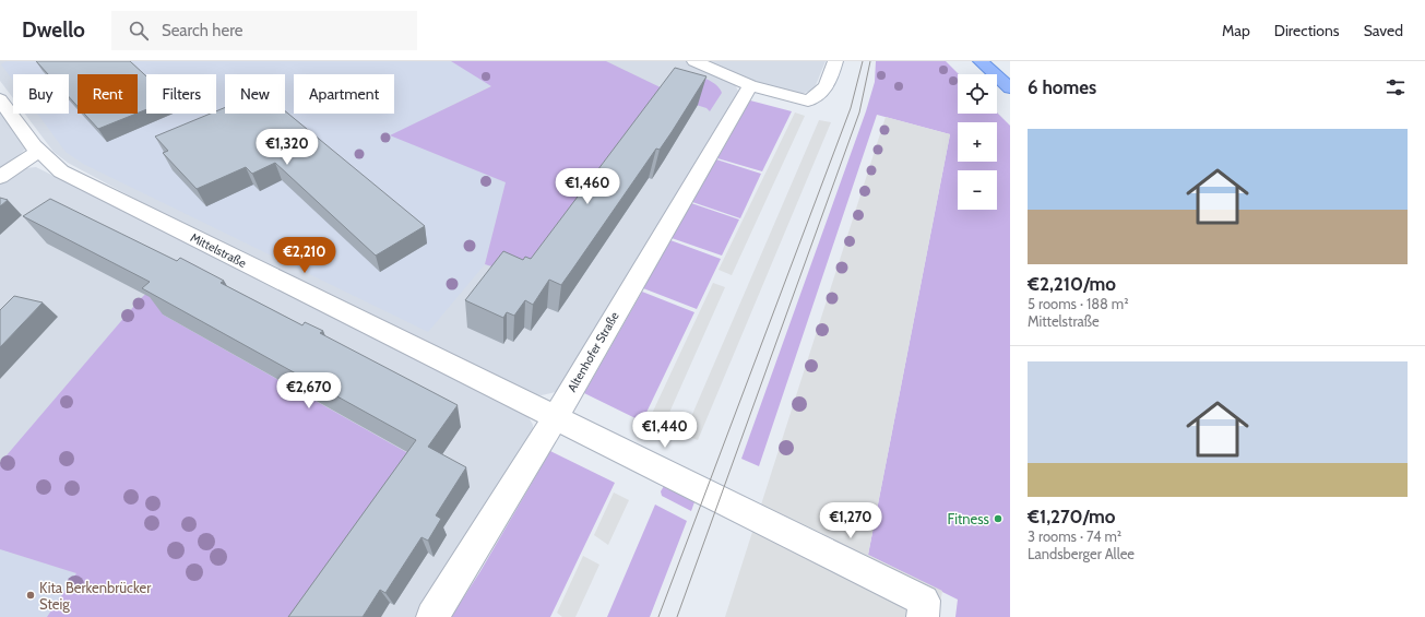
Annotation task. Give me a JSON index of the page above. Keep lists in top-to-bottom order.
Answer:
{
  "streets": {
    "street": ["Mittelstraße", "Altenhofer Straße"]
  },
  "crossings": [
    ["Mittelstraße", "Altenhofer Straße"]
  ],
  "places": ["Fitness", "Kita Berkenbrücker Steig"],
  "page": {
    "header": "Dwello",
    "search": "Search here",
    "nav": ["Map", "Directions", "Saved"],
    "heading": "6 homes",
    "map_buttons": ["+", "−"],
    "chip": [
      "Buy",
      "Rent",
      "Filters",
      "New",
      "Apartment"
    ],
    "list": [
      {
        "name": "€2,210/mo",
        "note": "5 rooms · 188 m² · Mittelstraße"
      },
      {
        "name": "€1,270/mo",
        "note": "3 rooms · 74 m² · Landsberger Allee"
      }
    ],
    "price": [
      "€1,320",
      "€1,460",
      "€2,210",
      "€2,670",
      "€1,440",
      "€1,270"
    ]
  }
}
